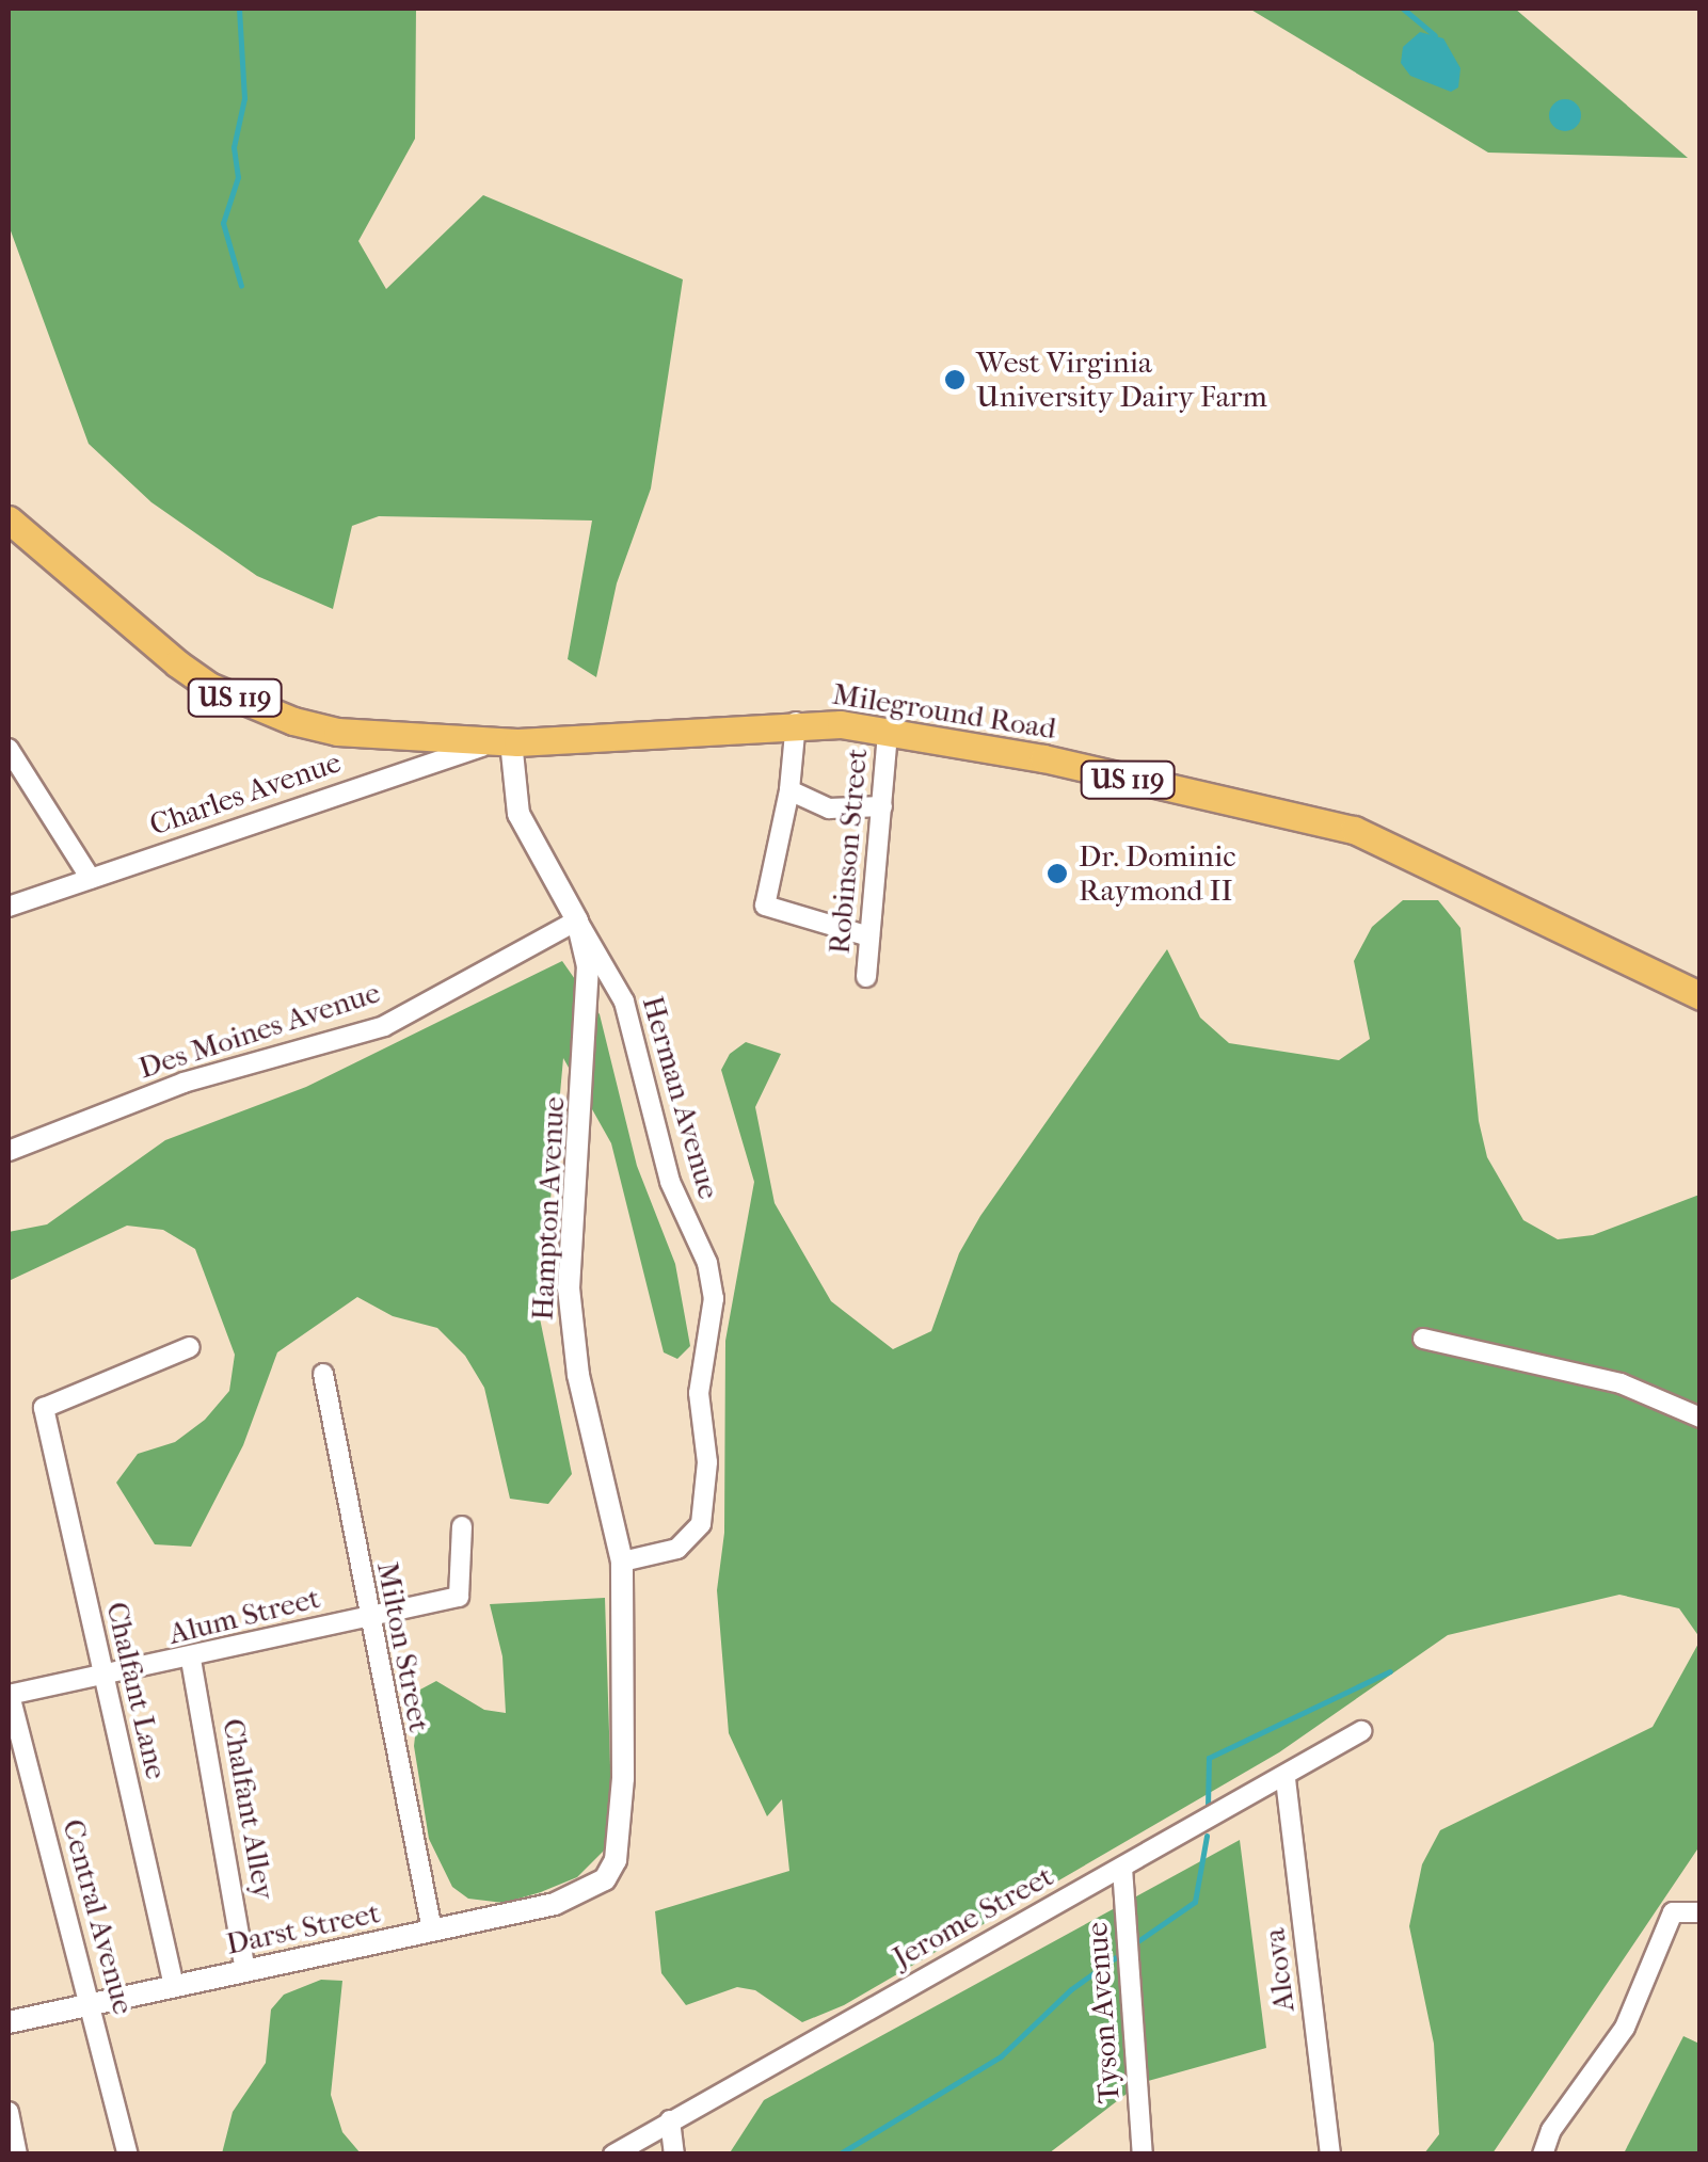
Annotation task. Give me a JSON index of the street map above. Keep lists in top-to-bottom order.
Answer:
{
  "streets": {
    "main road": ["US 119", "Mileground Road"],
    "street": [
      "Charles Avenue",
      "Robinson Street",
      "Des Moines Avenue",
      "Herman Avenue",
      "Hampton Avenue",
      "Alum Street",
      "Milton Street",
      "Chalfant Lane",
      "Chalfant Alley",
      "Central Avenue",
      "Jerome Street",
      "Darst Street",
      "Alcova",
      "Tyson Avenue"
    ]
  },
  "crossings": [
    ["US 119", "Mileground Road"],
    ["US 119", "Charles Avenue"],
    ["US 119", "Hampton Avenue"],
    ["Mileground Road", "Charles Avenue"],
    ["Mileground Road", "Robinson Street"],
    ["Mileground Road", "Hampton Avenue"],
    ["Charles Avenue", "Hampton Avenue"],
    ["Des Moines Avenue", "Herman Avenue"],
    ["Des Moines Avenue", "Hampton Avenue"],
    ["Herman Avenue", "Hampton Avenue"],
    ["Hampton Avenue", "Darst Street"],
    ["Alum Street", "Milton Street"],
    ["Alum Street", "Chalfant Lane"],
    ["Alum Street", "Chalfant Alley"],
    ["Alum Street", "Central Avenue"],
    ["Milton Street", "Darst Street"],
    ["Chalfant Lane", "Darst Street"],
    ["Chalfant Alley", "Darst Street"],
    ["Central Avenue", "Darst Street"],
    ["Jerome Street", "Alcova"],
    ["Jerome Street", "Tyson Avenue"]
  ],
  "places": ["West Virginia University Dairy Farm", "Dr. Dominic Raymond II"]
}
